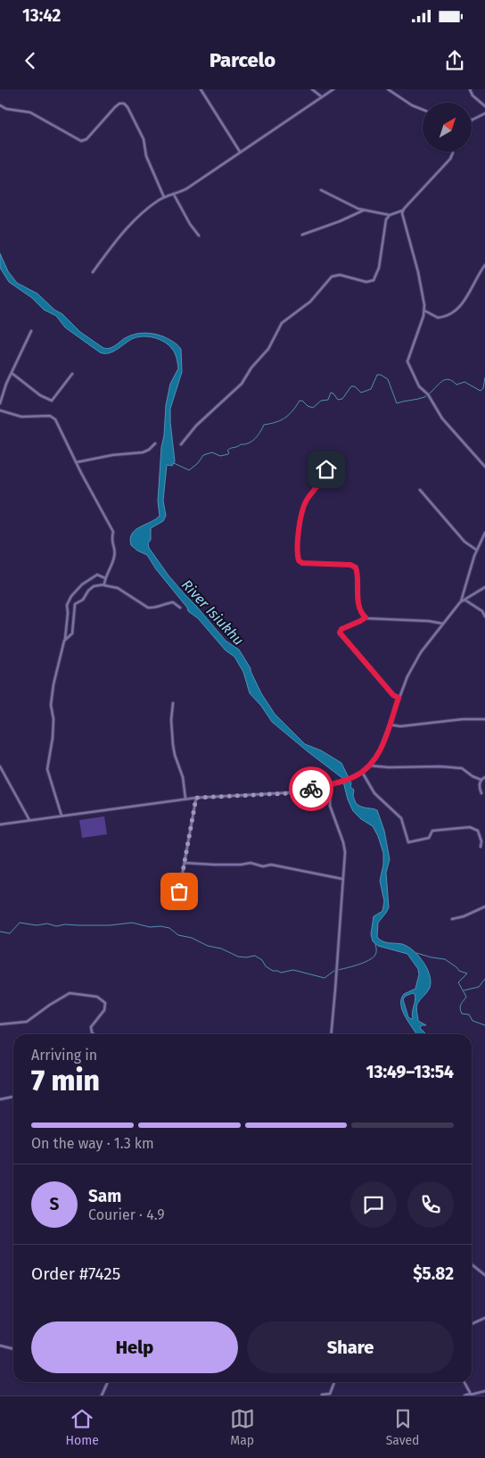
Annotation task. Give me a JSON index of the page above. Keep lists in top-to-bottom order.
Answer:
{
  "water": ["River Isiukhu"],
  "north": "top right",
  "page": {
    "status": "13:42",
    "header": "Parcelo",
    "heading": ["7 min", "Arriving in", "13:49–13:54"],
    "panel": [
      "Sam",
      "Courier · 4.9",
      "Order #7425",
      "$5.82"
    ],
    "bar": "On the way · 1.3 km",
    "round": "S",
    "buttons": ["Help", "Share"],
    "tabs": ["Home", "Map", "Saved"]
  }
}
